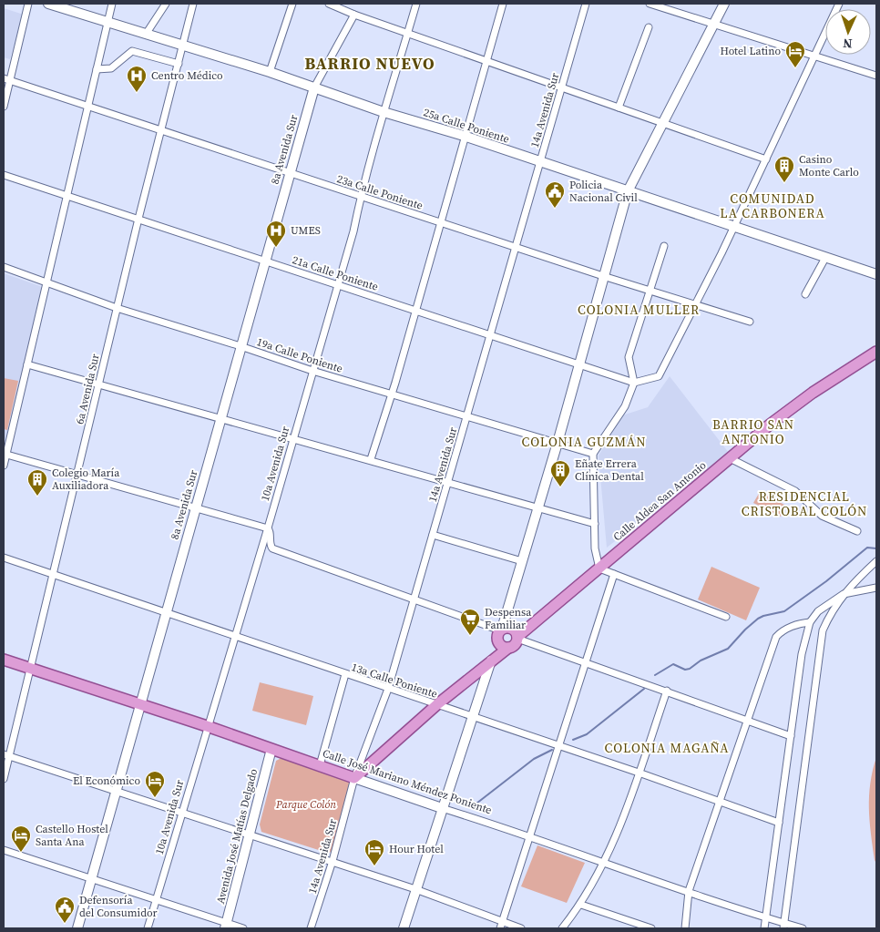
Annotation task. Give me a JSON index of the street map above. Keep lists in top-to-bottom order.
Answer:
{
  "streets": {
    "main road": ["Calle Aldea San Antonio", "Calle José Mariano Méndez Poniente"],
    "street": [
      "14a Avenida Sur",
      "25a Calle Poniente",
      "8a Avenida Sur",
      "23a Calle Poniente",
      "21a Calle Poniente",
      "19a Calle Poniente",
      "6a Avenida Sur",
      "10a Avenida Sur",
      "13a Calle Poniente",
      "Avenida José Matías Delgado"
    ]
  },
  "crossings": [
    ["14a Avenida Sur", "25a Calle Poniente"],
    ["14a Avenida Sur", "23a Calle Poniente"],
    ["14a Avenida Sur", "21a Calle Poniente"],
    ["14a Avenida Sur", "19a Calle Poniente"],
    ["14a Avenida Sur", "13a Calle Poniente"],
    ["14a Avenida Sur", "Calle José Mariano Méndez Poniente"],
    ["25a Calle Poniente", "8a Avenida Sur"],
    ["25a Calle Poniente", "6a Avenida Sur"],
    ["25a Calle Poniente", "10a Avenida Sur"],
    ["8a Avenida Sur", "23a Calle Poniente"],
    ["8a Avenida Sur", "21a Calle Poniente"],
    ["8a Avenida Sur", "19a Calle Poniente"],
    ["8a Avenida Sur", "13a Calle Poniente"],
    ["8a Avenida Sur", "Calle José Mariano Méndez Poniente"],
    ["23a Calle Poniente", "6a Avenida Sur"],
    ["23a Calle Poniente", "10a Avenida Sur"],
    ["21a Calle Poniente", "6a Avenida Sur"],
    ["21a Calle Poniente", "10a Avenida Sur"],
    ["19a Calle Poniente", "6a Avenida Sur"],
    ["19a Calle Poniente", "10a Avenida Sur"],
    ["6a Avenida Sur", "13a Calle Poniente"],
    ["6a Avenida Sur", "Calle José Mariano Méndez Poniente"],
    ["10a Avenida Sur", "13a Calle Poniente"],
    ["10a Avenida Sur", "Calle José Mariano Méndez Poniente"],
    ["Calle José Mariano Méndez Poniente", "Avenida José Matías Delgado"]
  ],
  "districts": [
    "BARRIO NUEVO",
    "COMUNIDAD LA CARBONERA",
    "COLONIA MULLER",
    "BARRIO SAN ANTONIO",
    "COLONIA GUZMÁN",
    "RESIDENCIAL CRISTOBAL COLÓN",
    "COLONIA MAGAÑA"
  ],
  "parks": ["Parque Colón"],
  "places": {
    "hotel": [
      "Hotel Latino",
      "El Económico",
      "Castello Hostel Santa Ana",
      "Hour Hotel"
    ],
    "hospital": ["Centro Médico", "UMES"],
    "building": ["Casino Monte Carlo", "Eñate Errera Clínica Dental", "Colegio María Auxiliadora"],
    "public building": ["Policia Nacional Civil", "Defensoría del Consumidor"],
    "supermarket": ["Despensa Familiar"]
  },
  "north": "bottom"
}
